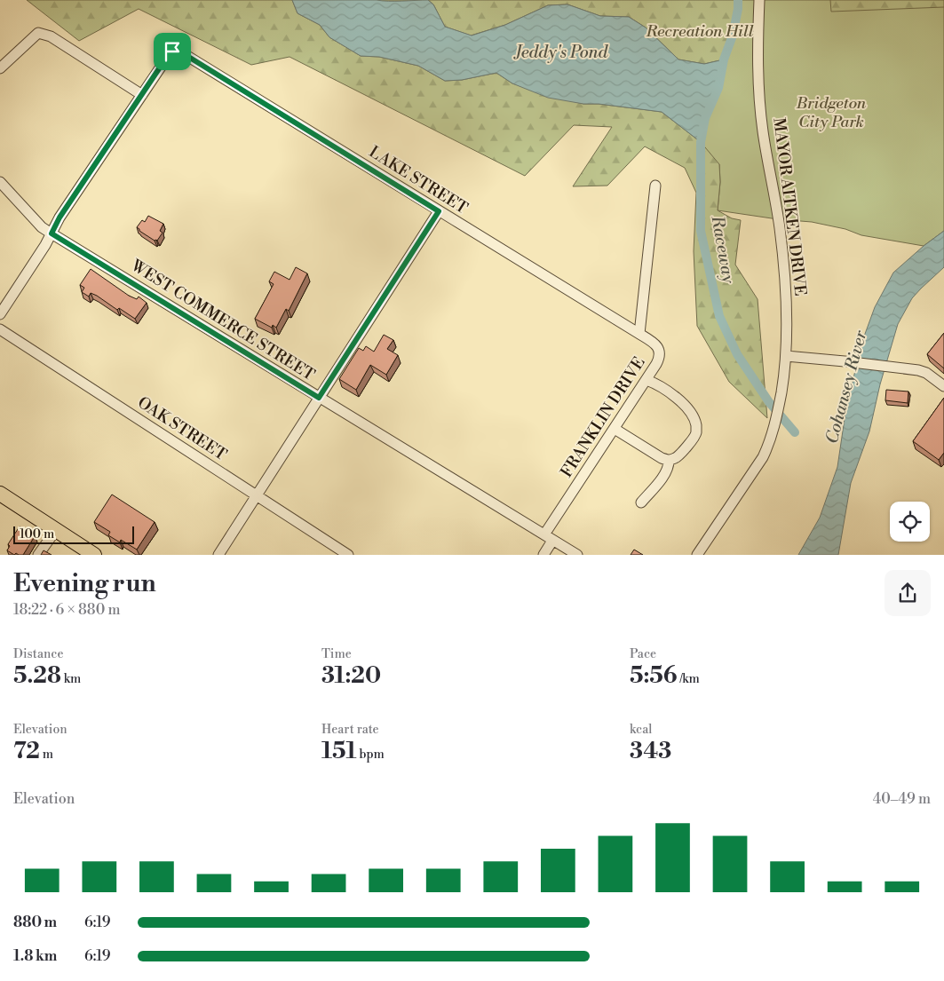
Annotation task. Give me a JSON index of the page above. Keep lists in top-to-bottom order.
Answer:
{
  "streets": {
    "street": [
      "LAKE STREET",
      "MAYOR AITKEN DRIVE",
      "WEST COMMERCE STREET",
      "FRANKLIN DRIVE",
      "OAK STREET"
    ]
  },
  "crossings": [
    ["LAKE STREET", "FRANKLIN DRIVE"],
    ["WEST COMMERCE STREET", "FRANKLIN DRIVE"]
  ],
  "water": ["Jeddy's Pond", "Raceway", "Cohansey River"],
  "parks": ["Recreation Hill", "Bridgeton City Park"],
  "scale_bar": "100 m",
  "page": {
    "scale": "100 m",
    "heading": ["Evening run", "18:22 · 6 × 880 m"],
    "stats": [
      ["Distance", "5.28 km"],
      ["Time", "31:20"],
      ["Pace", "5:56 /km"],
      ["Elevation", "72 m"],
      ["Heart rate", "151 bpm"],
      ["kcal", "343"]
    ],
    "chart": ["Elevation", "40–49 m"],
    "list": [
      {
        "name": "880 m",
        "note": "6:19"
      },
      {
        "name": "1.8 km",
        "note": "6:19"
      }
    ]
  }
}
